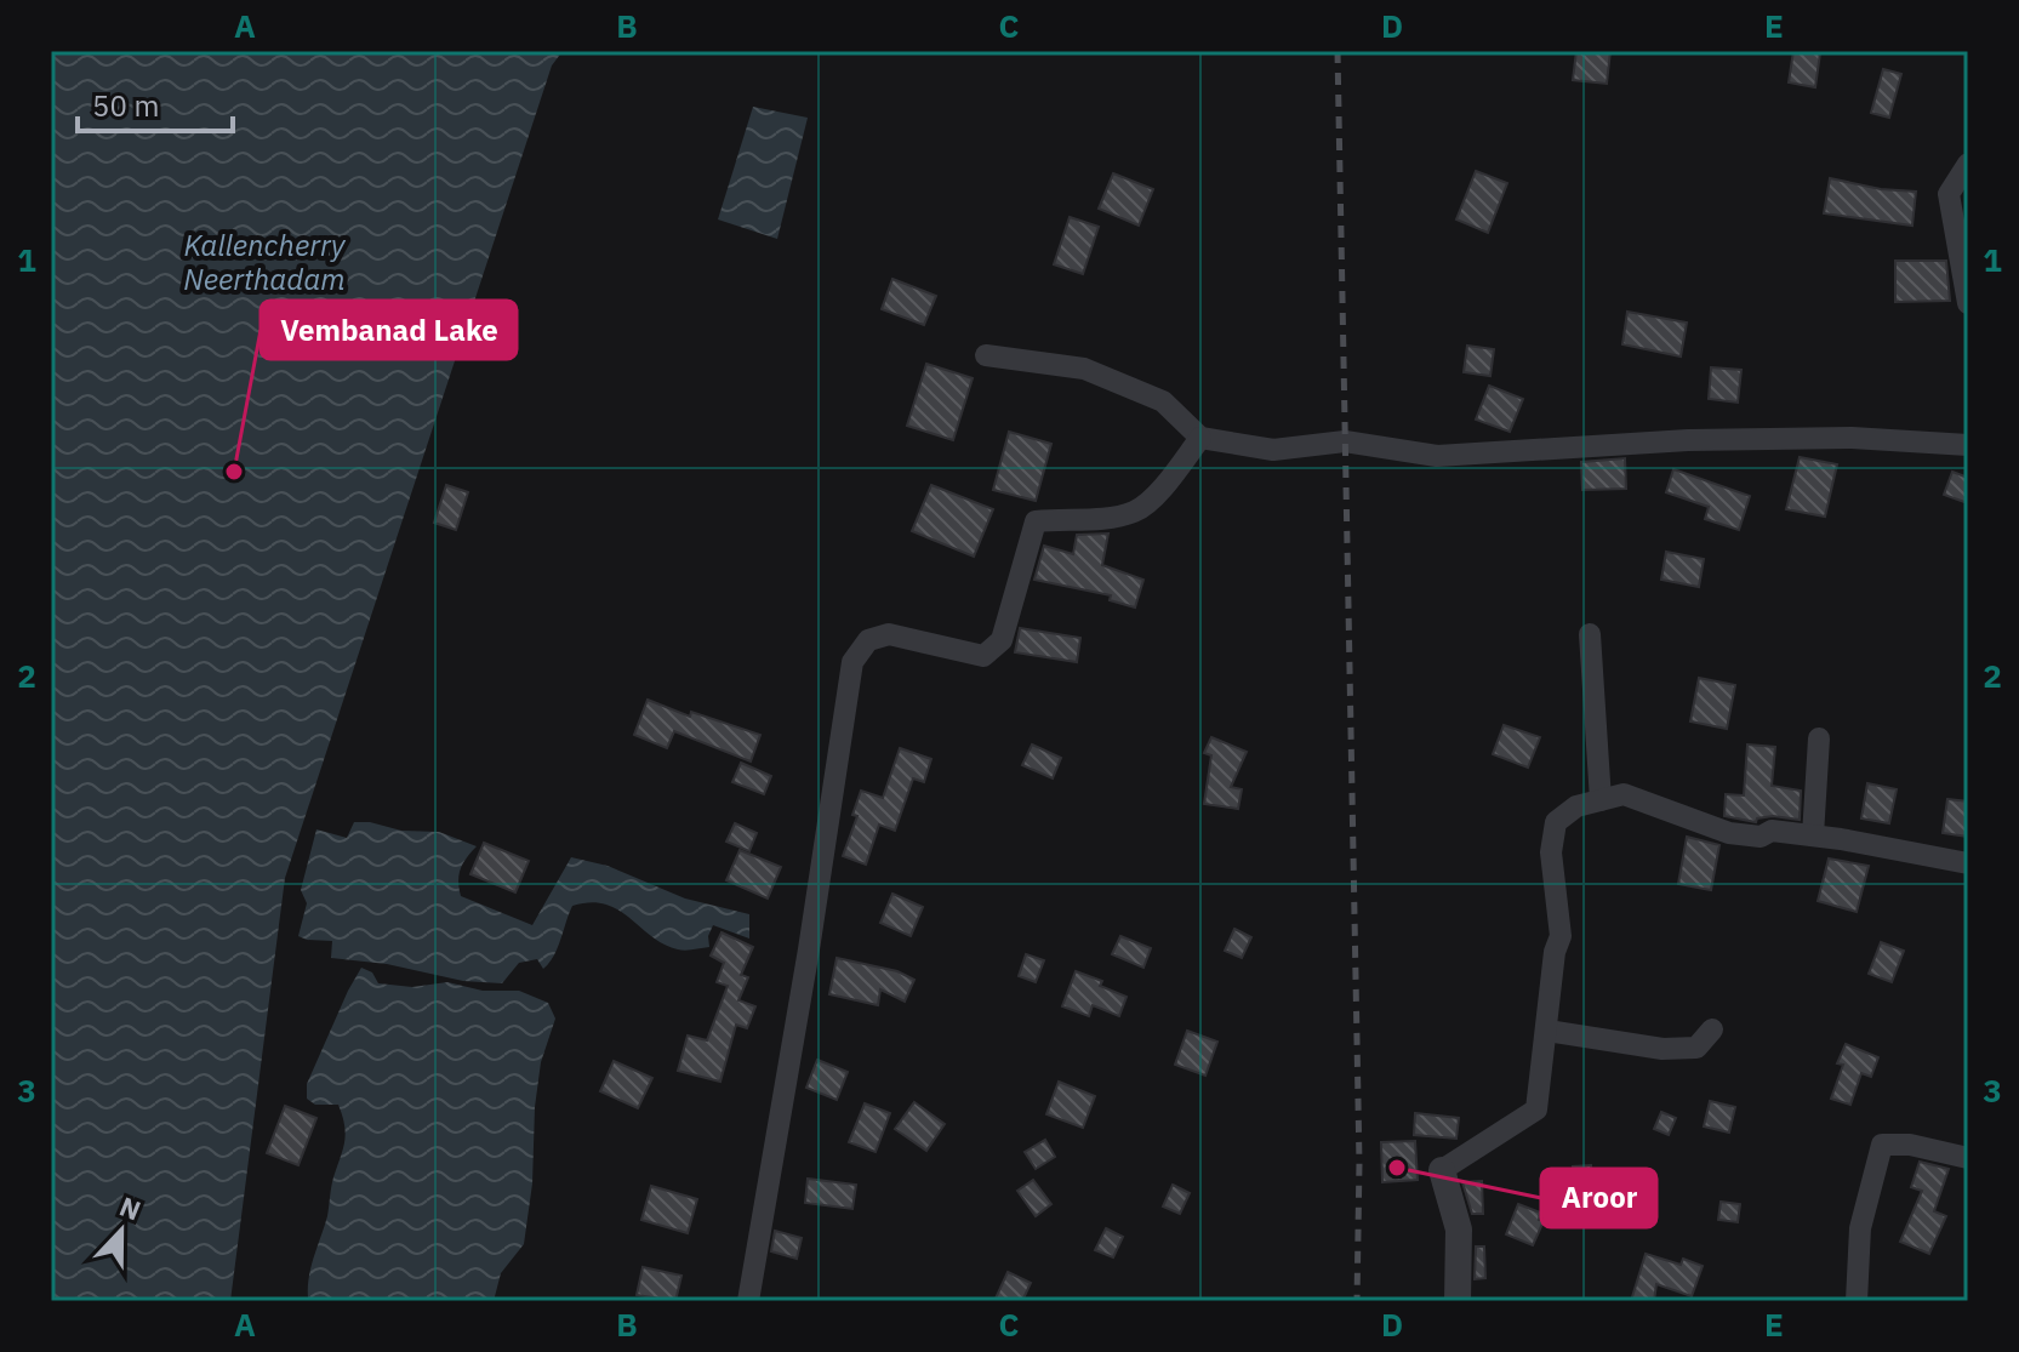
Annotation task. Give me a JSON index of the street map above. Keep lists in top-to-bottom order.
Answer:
{
  "water": ["Kallencherry Neerthadam"],
  "places": ["Vembanad Lake", "Aroor"],
  "scale_bar": "50 m",
  "north": "top",
  "grid": {
    "columns": [
      "A",
      "B",
      "C",
      "D",
      "E"
    ],
    "rows": ["1", "2", "3"]
  }
}
